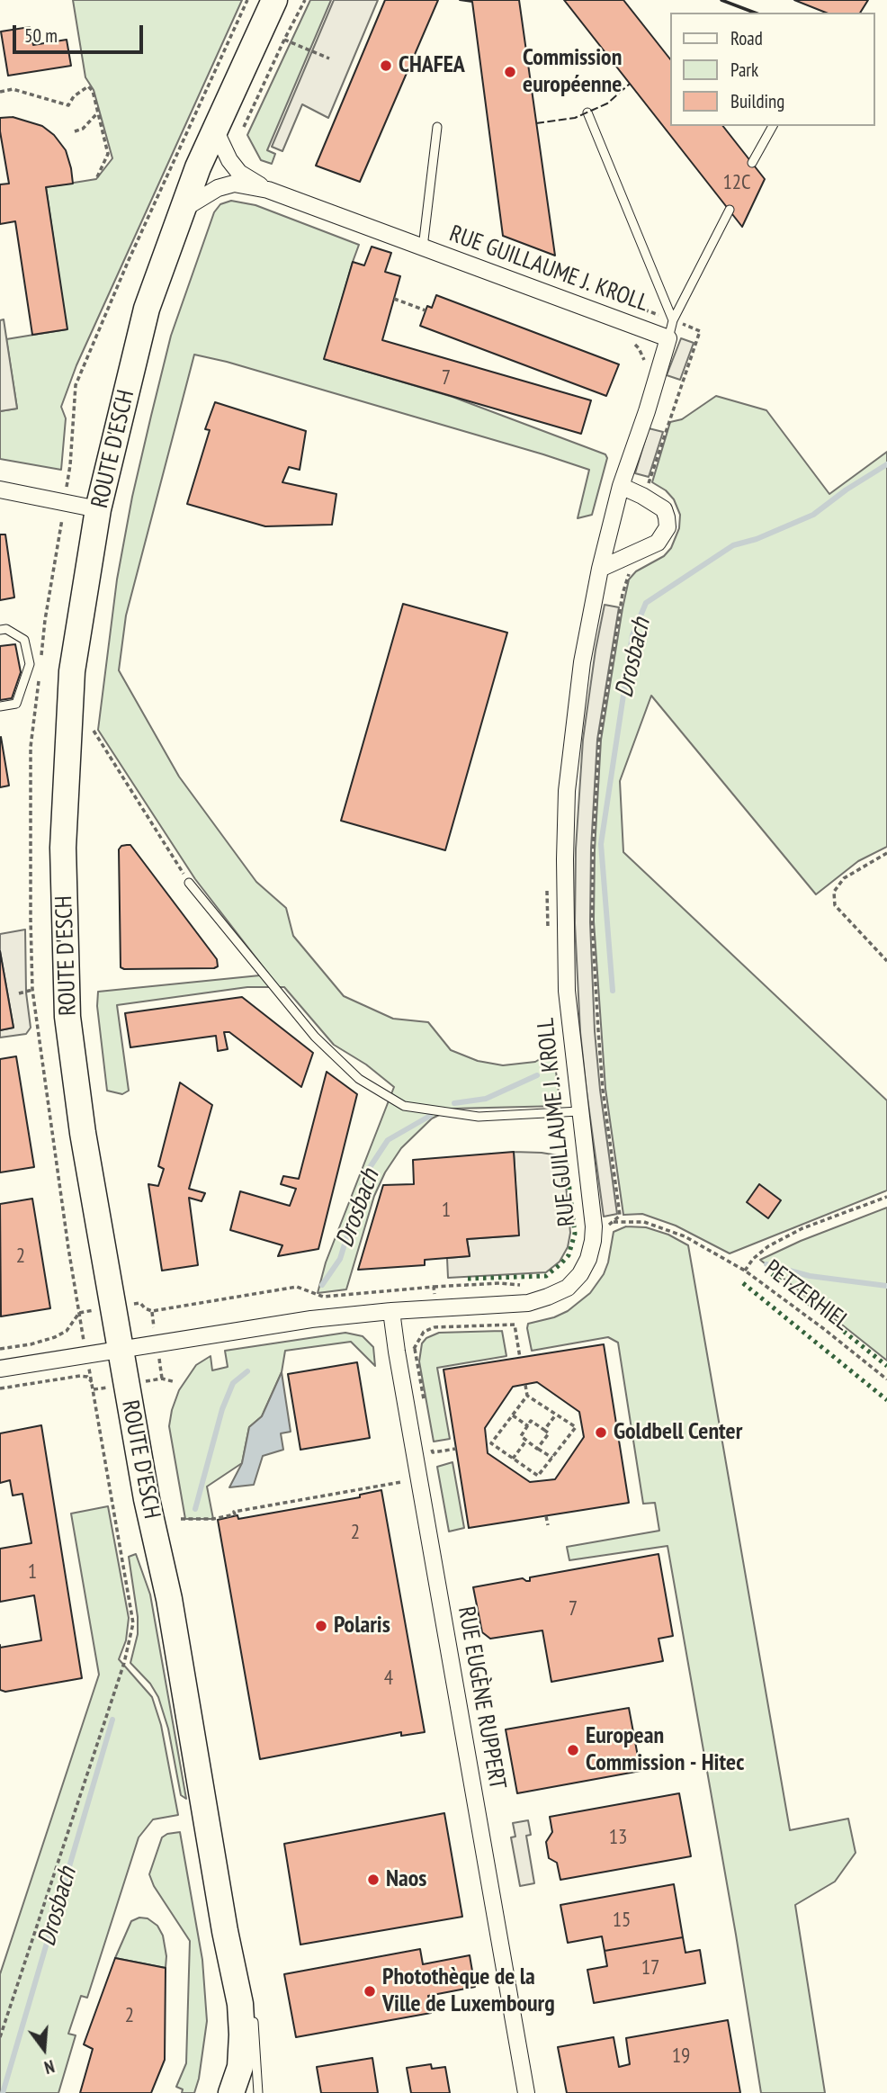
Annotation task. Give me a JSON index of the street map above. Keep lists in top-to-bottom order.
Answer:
{
  "streets": {
    "main road": ["ROUTE D'ESCH"],
    "street": ["RUE GUILLAUME J. KROLL", "RUE EUGÈNE RUPPERT"],
    "path": ["PETZERHIEL"]
  },
  "crossings": [
    ["RUE GUILLAUME J. KROLL", "ROUTE D'ESCH"],
    ["RUE GUILLAUME J. KROLL", "RUE EUGÈNE RUPPERT"]
  ],
  "water": ["Drosbach"],
  "places": [
    "CHAFEA",
    "Commission européenne",
    "Goldbell Center",
    "Polaris",
    "European Commission - Hitec",
    "Naos",
    "Photothèque de la Ville de Luxembourg"
  ],
  "house_numbers": [
    "12C",
    "7",
    "1",
    "2",
    "2",
    "1",
    "7",
    "4",
    "13",
    "15",
    "17",
    "2",
    "19"
  ],
  "legend": ["Road", "Park", "Building"],
  "scale_bar": "50 m",
  "north": "bottom"
}
